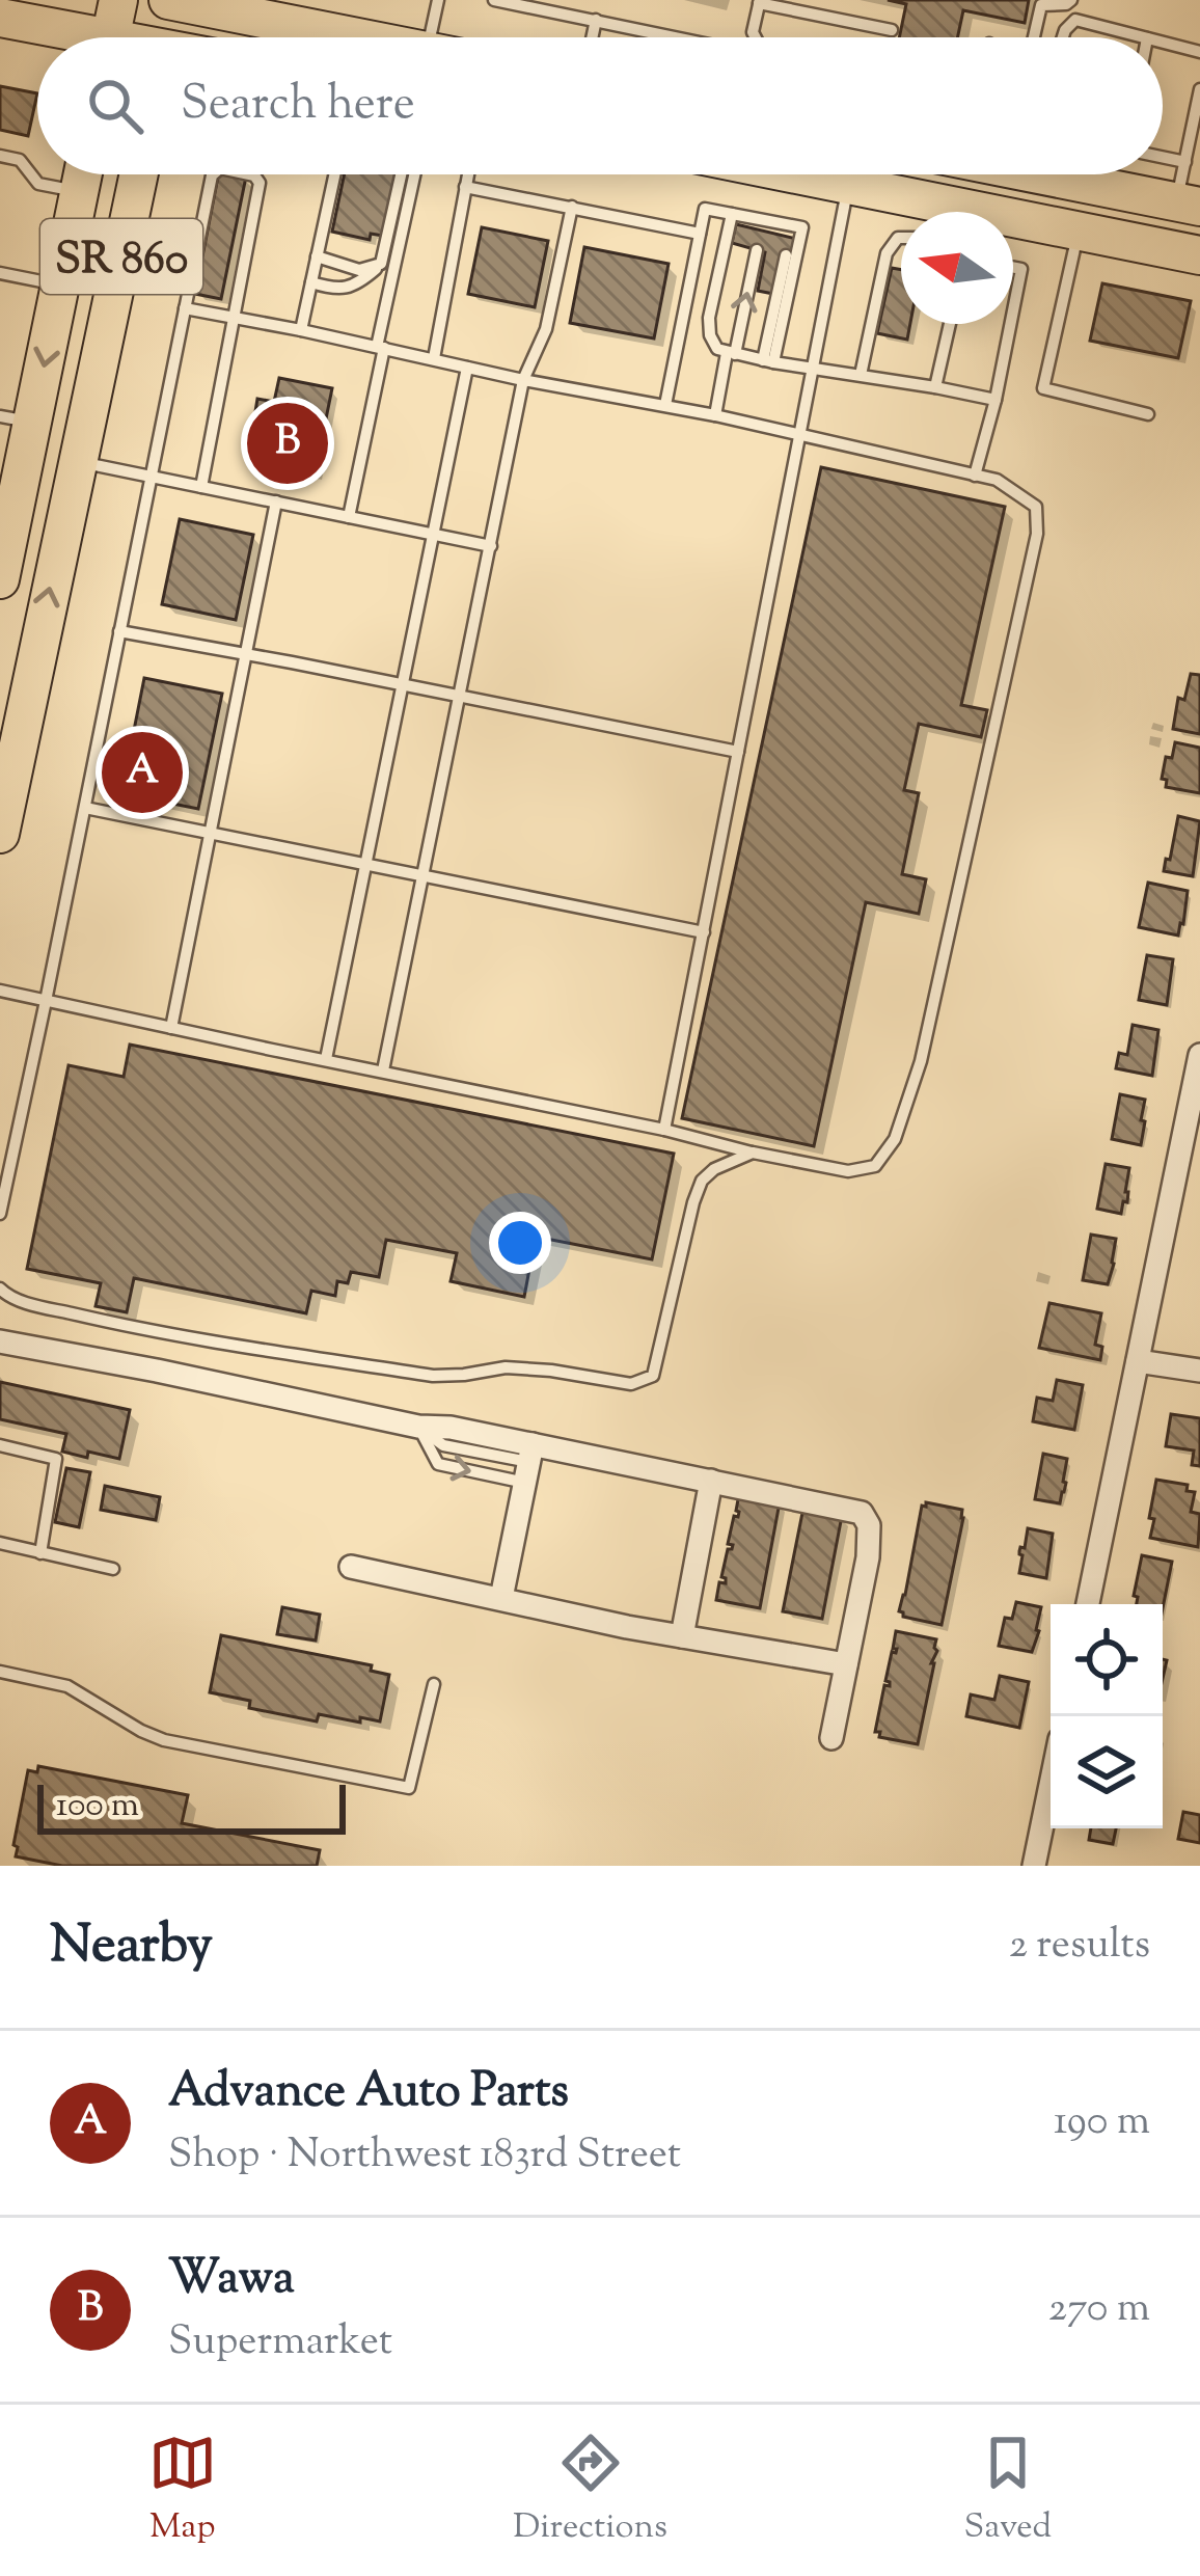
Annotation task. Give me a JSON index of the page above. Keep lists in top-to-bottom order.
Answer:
{
  "streets": {
    "main road": ["SR 860"]
  },
  "scale_bar": "100 m",
  "north": "left",
  "page": {
    "search": "Search here",
    "pins": ["B", "A"],
    "scale": "100 m",
    "heading": ["Nearby", "2 results"],
    "list": [
      {
        "mark": "A",
        "name": "Advance Auto Parts",
        "note": "Shop · Northwest 183rd Street",
        "value": "190 m"
      },
      {
        "mark": "B",
        "name": "Wawa",
        "note": "Supermarket",
        "value": "270 m"
      }
    ],
    "nav": ["Map", "Directions", "Saved"]
  }
}
